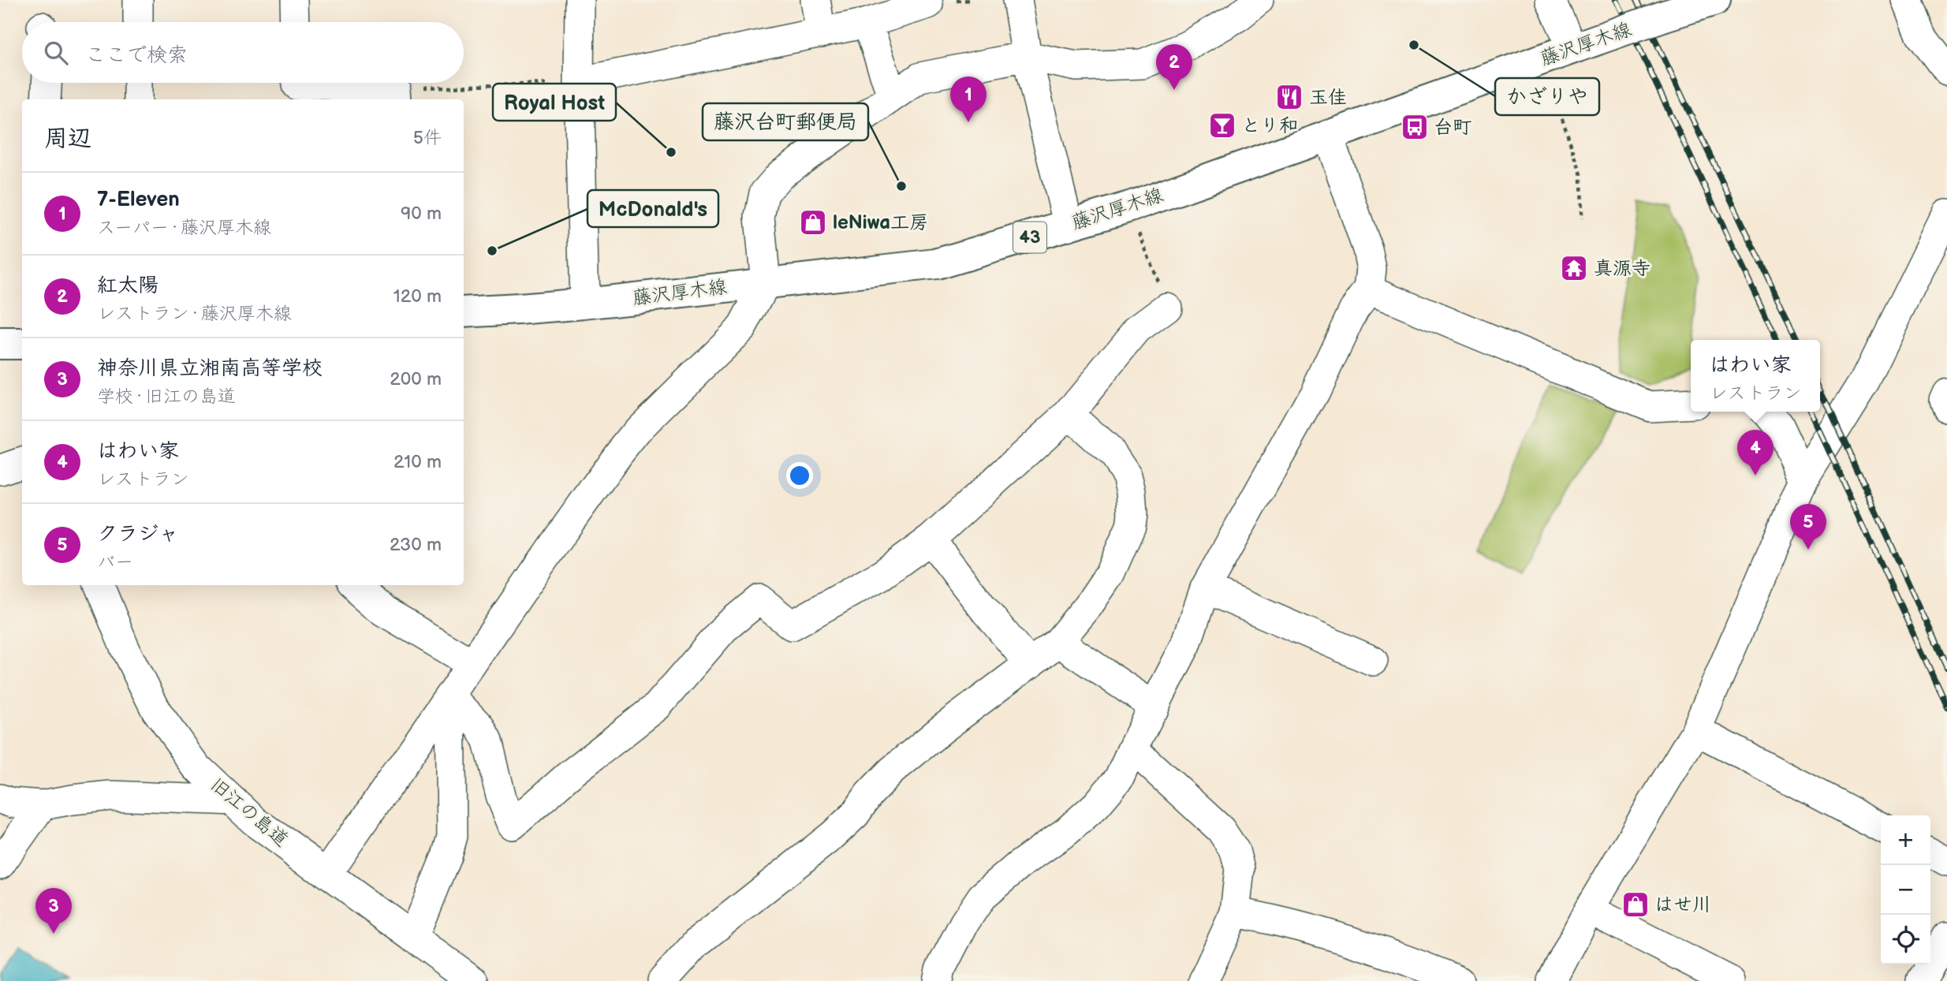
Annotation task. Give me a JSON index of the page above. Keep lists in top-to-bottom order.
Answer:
{
  "streets": {
    "main road": ["藤沢厚木線", "43"],
    "street": ["旧江の島道"]
  },
  "places": {
    "other": [
      "かざりや",
      "Royal Host",
      "藤沢台町郵便局",
      "McDonald's"
    ],
    "restaurant": ["玉佳"],
    "bar": ["とり和"],
    "bus stop": ["台町"],
    "shop": ["leNiwa工房", "はせ川"],
    "temple": ["真源寺"]
  },
  "page": {
    "search": "ここで検索",
    "pins": [
      "2",
      "1",
      "4",
      "5",
      "3"
    ],
    "heading": ["周辺", "5件"],
    "list": [
      {
        "mark": "1",
        "name": "7-Eleven",
        "note": "スーパー · 藤沢厚木線",
        "value": "90 m"
      },
      {
        "mark": "2",
        "name": "紅太陽",
        "note": "レストラン · 藤沢厚木線",
        "value": "120 m"
      },
      {
        "mark": "3",
        "name": "神奈川県立湘南高等学校",
        "note": "学校 · 旧江の島道",
        "value": "200 m"
      },
      {
        "mark": "4",
        "name": "はわい家",
        "note": "レストラン",
        "value": "210 m"
      },
      {
        "mark": "5",
        "name": "クラジャ",
        "note": "バー",
        "value": "230 m"
      }
    ],
    "popup": ["はわい家", "レストラン"],
    "map_buttons": ["+", "−"]
  }
}
